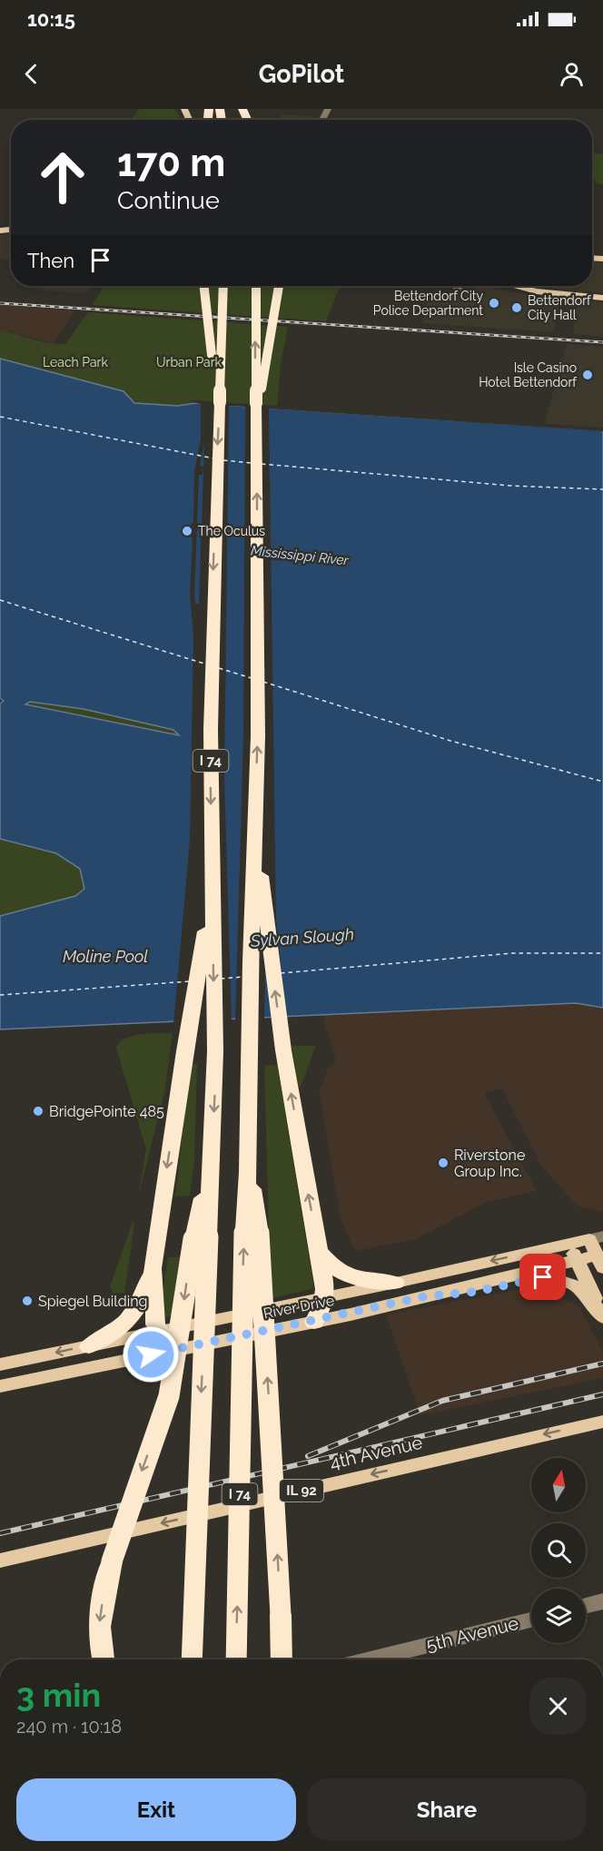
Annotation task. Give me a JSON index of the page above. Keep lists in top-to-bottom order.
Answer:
{
  "streets": {
    "highway": ["I 74"],
    "main road": ["River Drive", "4th Avenue", "IL 92"],
    "street": ["5th Avenue"]
  },
  "one_way": ["4th Avenue"],
  "water": ["Mississippi River", "Sylvan Slough", "Moline Pool"],
  "parks": ["Leach Park", "Urban Park"],
  "places": [
    "Bettendorf City Police Department",
    "Bettendorf City Hall",
    "Isle Casino Hotel Bettendorf",
    "The Oculus",
    "BridgePointe 485",
    "Riverstone Group Inc.",
    "Spiegel Building"
  ],
  "north": "top",
  "page": {
    "status": "10:15",
    "header": "GoPilot",
    "turn": ["170 m", "Continue"],
    "then": "Then",
    "heading": ["3 min", "240 m · 10:18"],
    "buttons": ["Exit", "Share"]
  }
}
